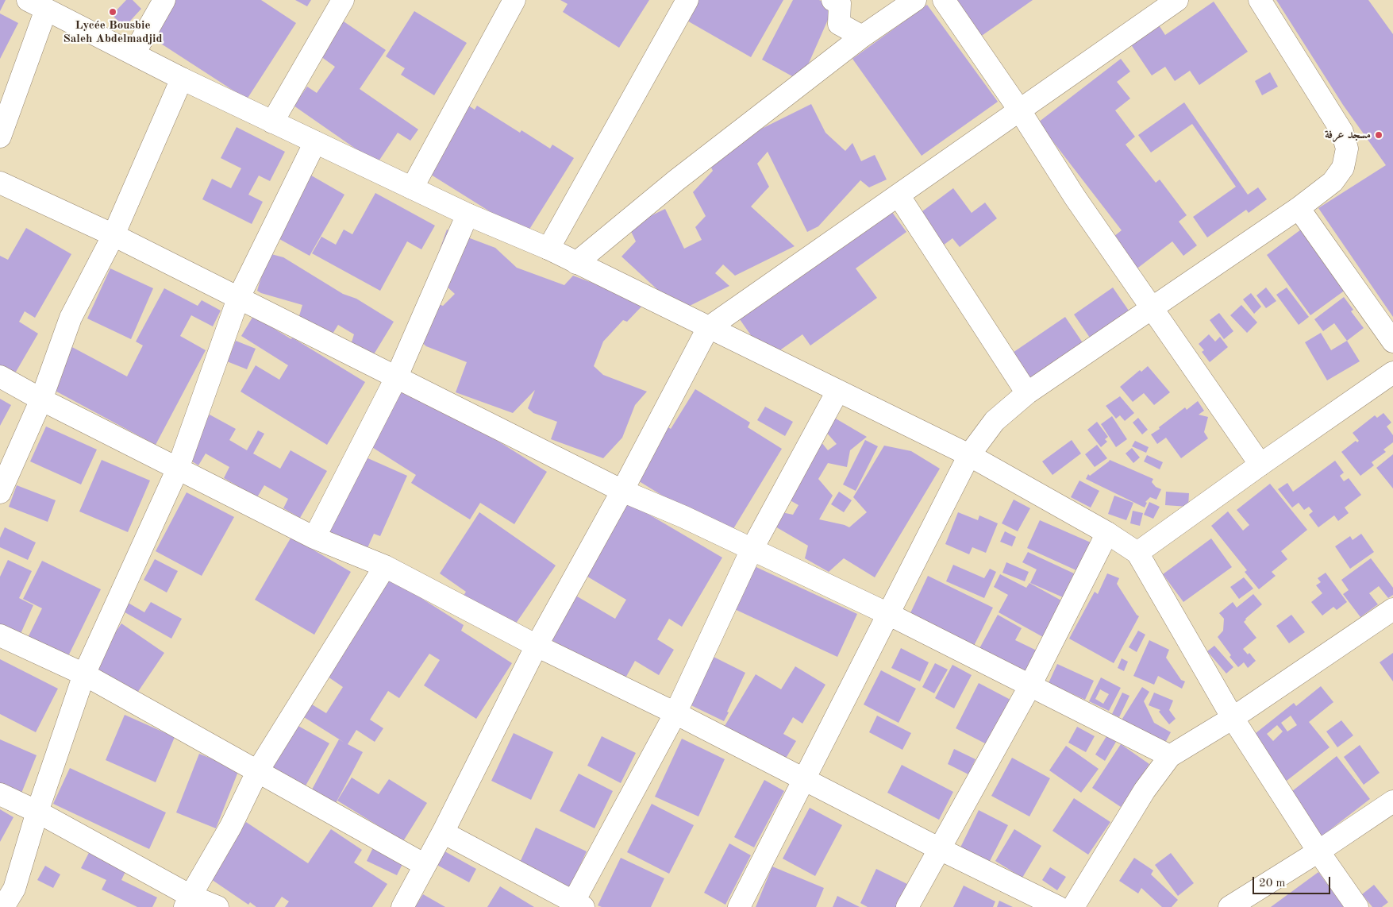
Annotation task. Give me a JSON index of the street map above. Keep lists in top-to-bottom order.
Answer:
{
  "places": ["Lycée Bousbie Saleh Abdelmadjid", "مسجد عرفة"],
  "scale_bar": "20 m"
}
